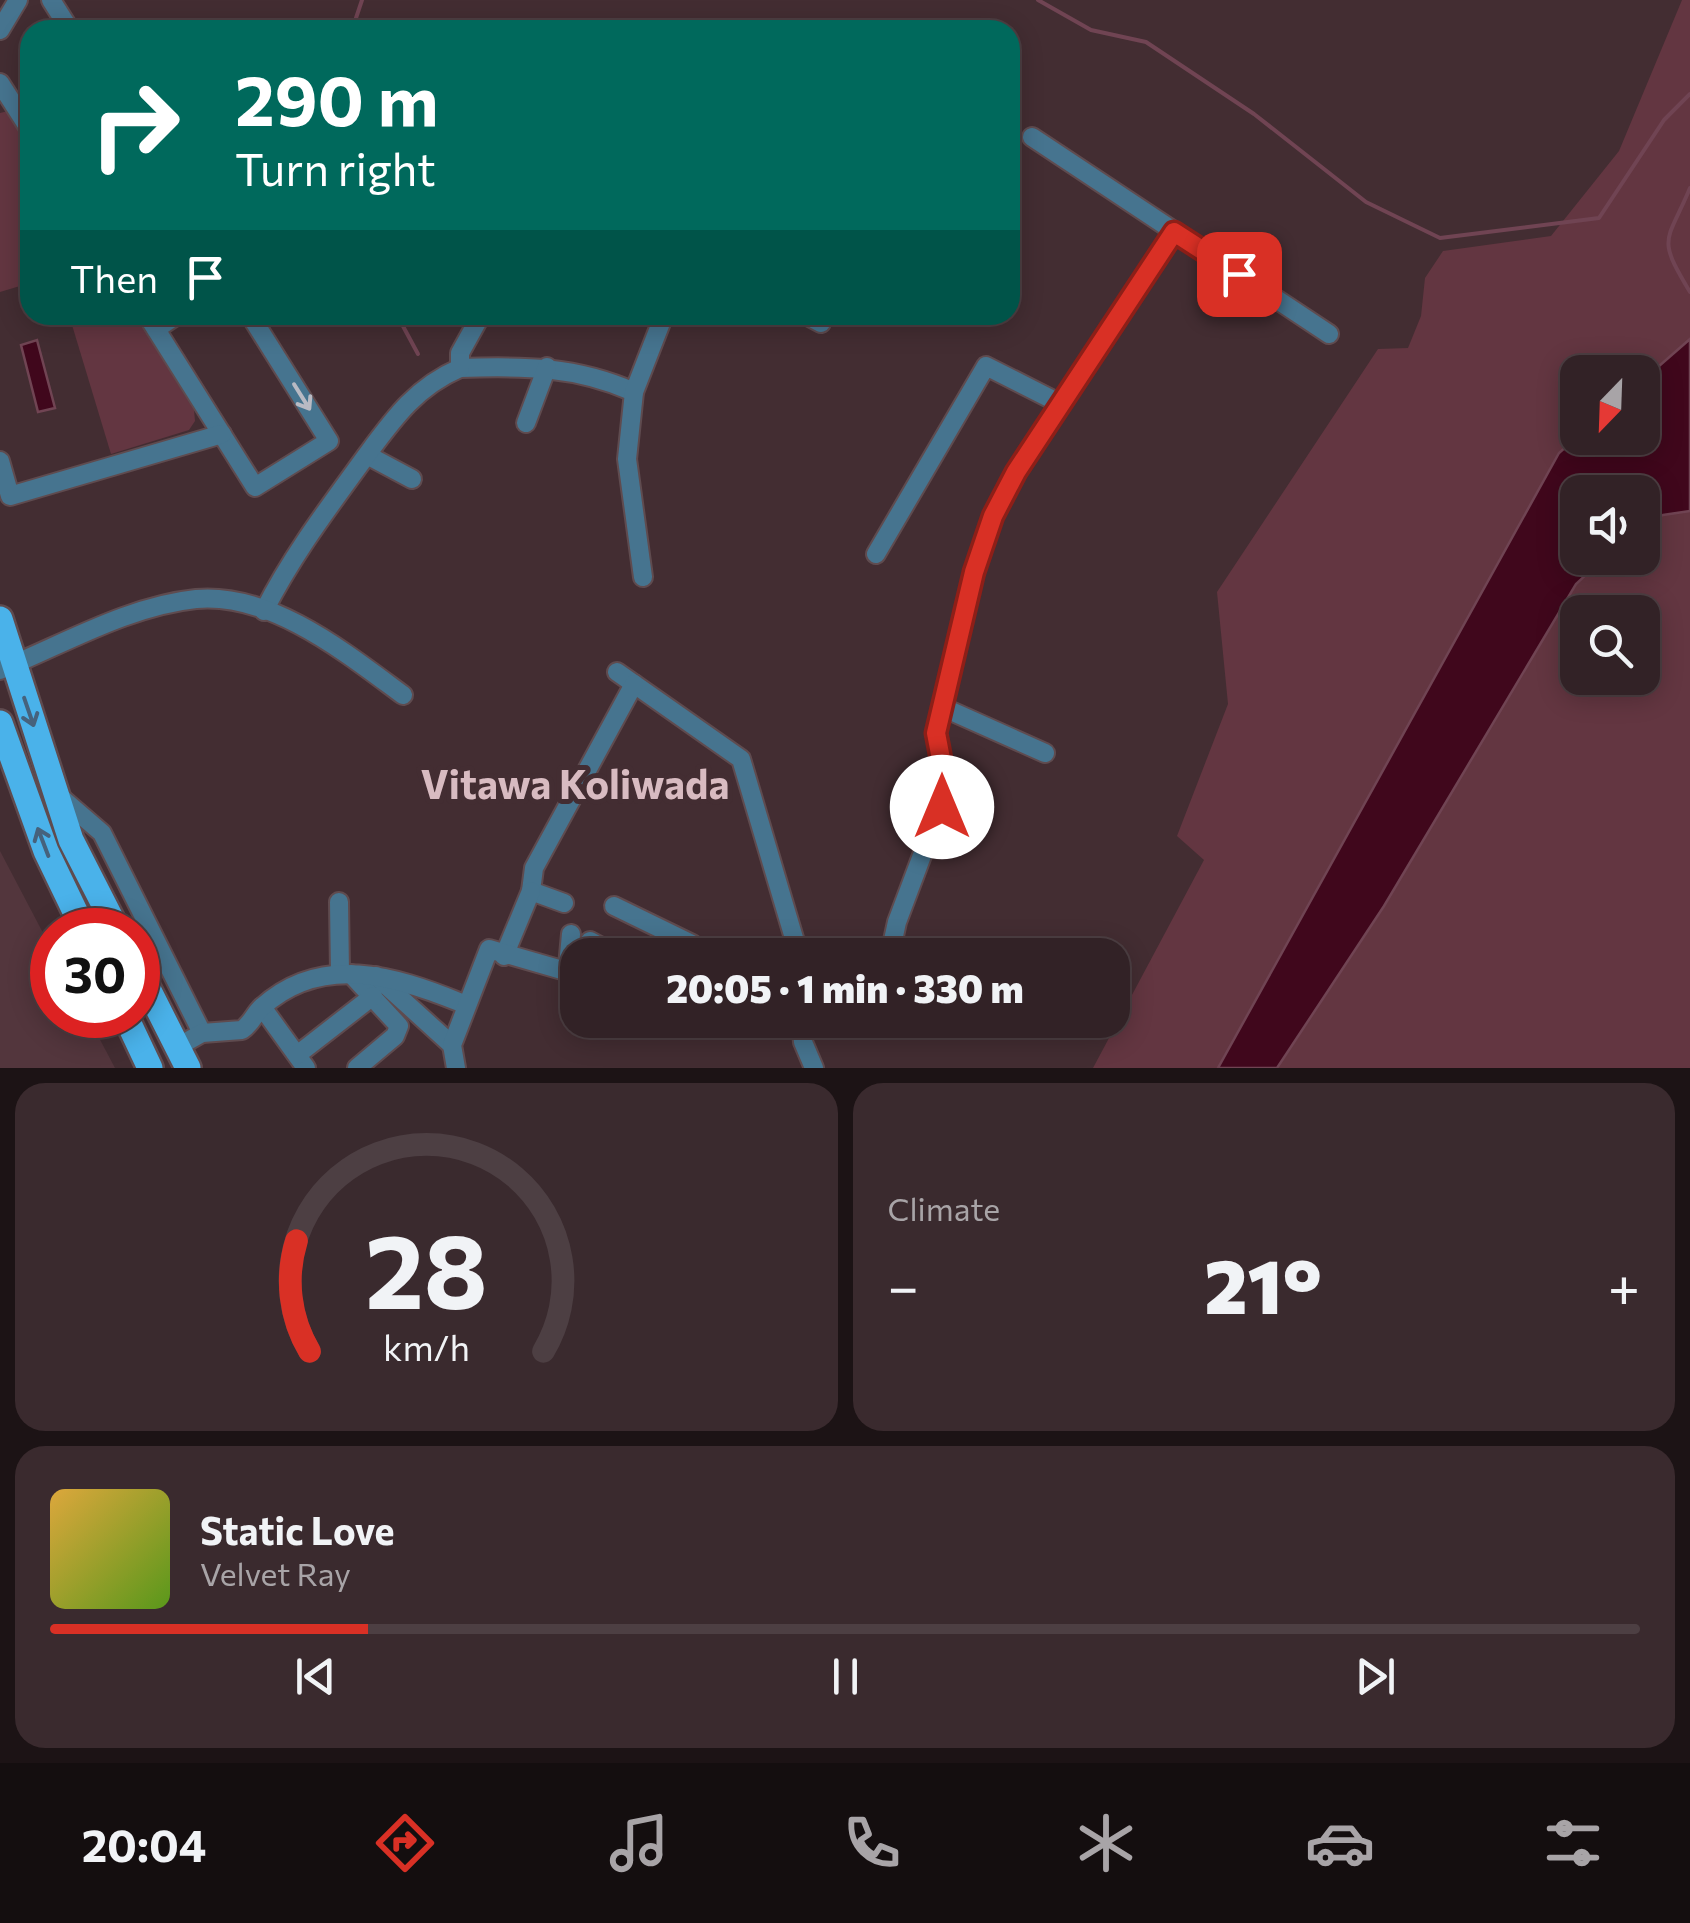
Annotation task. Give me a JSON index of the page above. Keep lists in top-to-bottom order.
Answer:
{
  "districts": ["Vitawa Koliwada"],
  "north": "bottom left",
  "page": {
    "turn": ["290 m", "Turn right"],
    "then": "Then",
    "limit": "30",
    "trip": "20:05 · 1 min · 330 m",
    "tile": "Climate",
    "heat": ["−", "21°", "+"],
    "song": ["Static Love", "Velvet Ray"],
    "tabs": "20:04",
    "gauge": ["28", "km/h"]
  }
}
